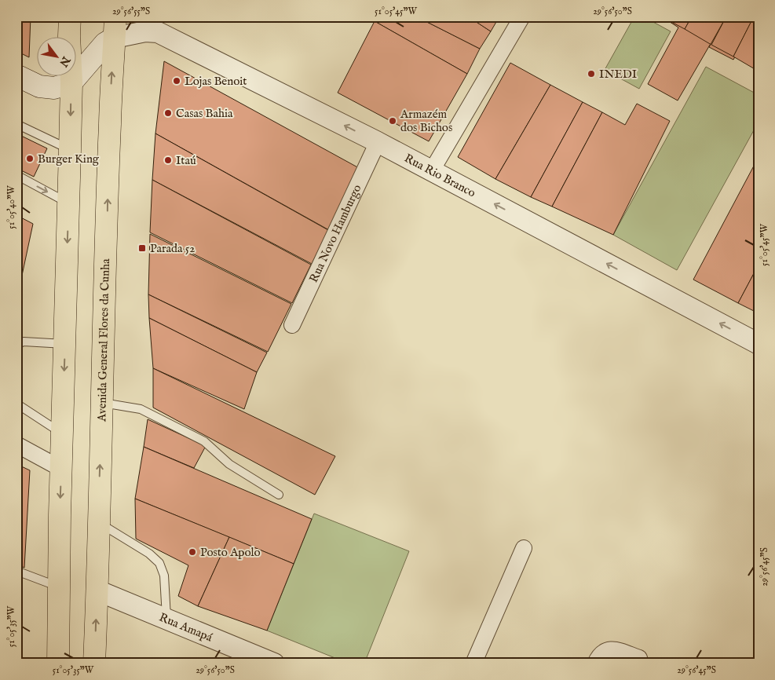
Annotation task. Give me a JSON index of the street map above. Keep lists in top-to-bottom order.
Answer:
{
  "streets": {
    "main road": ["Avenida General Flores da Cunha"],
    "street": ["Rua Rio Branco", "Rua Novo Hamburgo", "Rua Amapá"]
  },
  "crossings": [
    ["Rua Rio Branco", "Rua Novo Hamburgo"],
    ["Rua Rio Branco", "Avenida General Flores da Cunha"],
    ["Avenida General Flores da Cunha", "Rua Amapá"]
  ],
  "one_way": ["Rua Rio Branco"],
  "places": {
    "other": [
      "INEDI",
      "Lojas Benoit",
      "Casas Bahia",
      "Armazém dos Bichos",
      "Burger King",
      "Itaú",
      "Posto Apolo"
    ],
    "transit": ["Parada 52"]
  },
  "north": "bottom right",
  "coordinates": [
    "29°56'55\"S",
    "51°05'45\"W",
    "29°56'50\"S",
    "51°05'40\"W",
    "29°56'45\"S",
    "51°05'35\"W"
  ]
}
